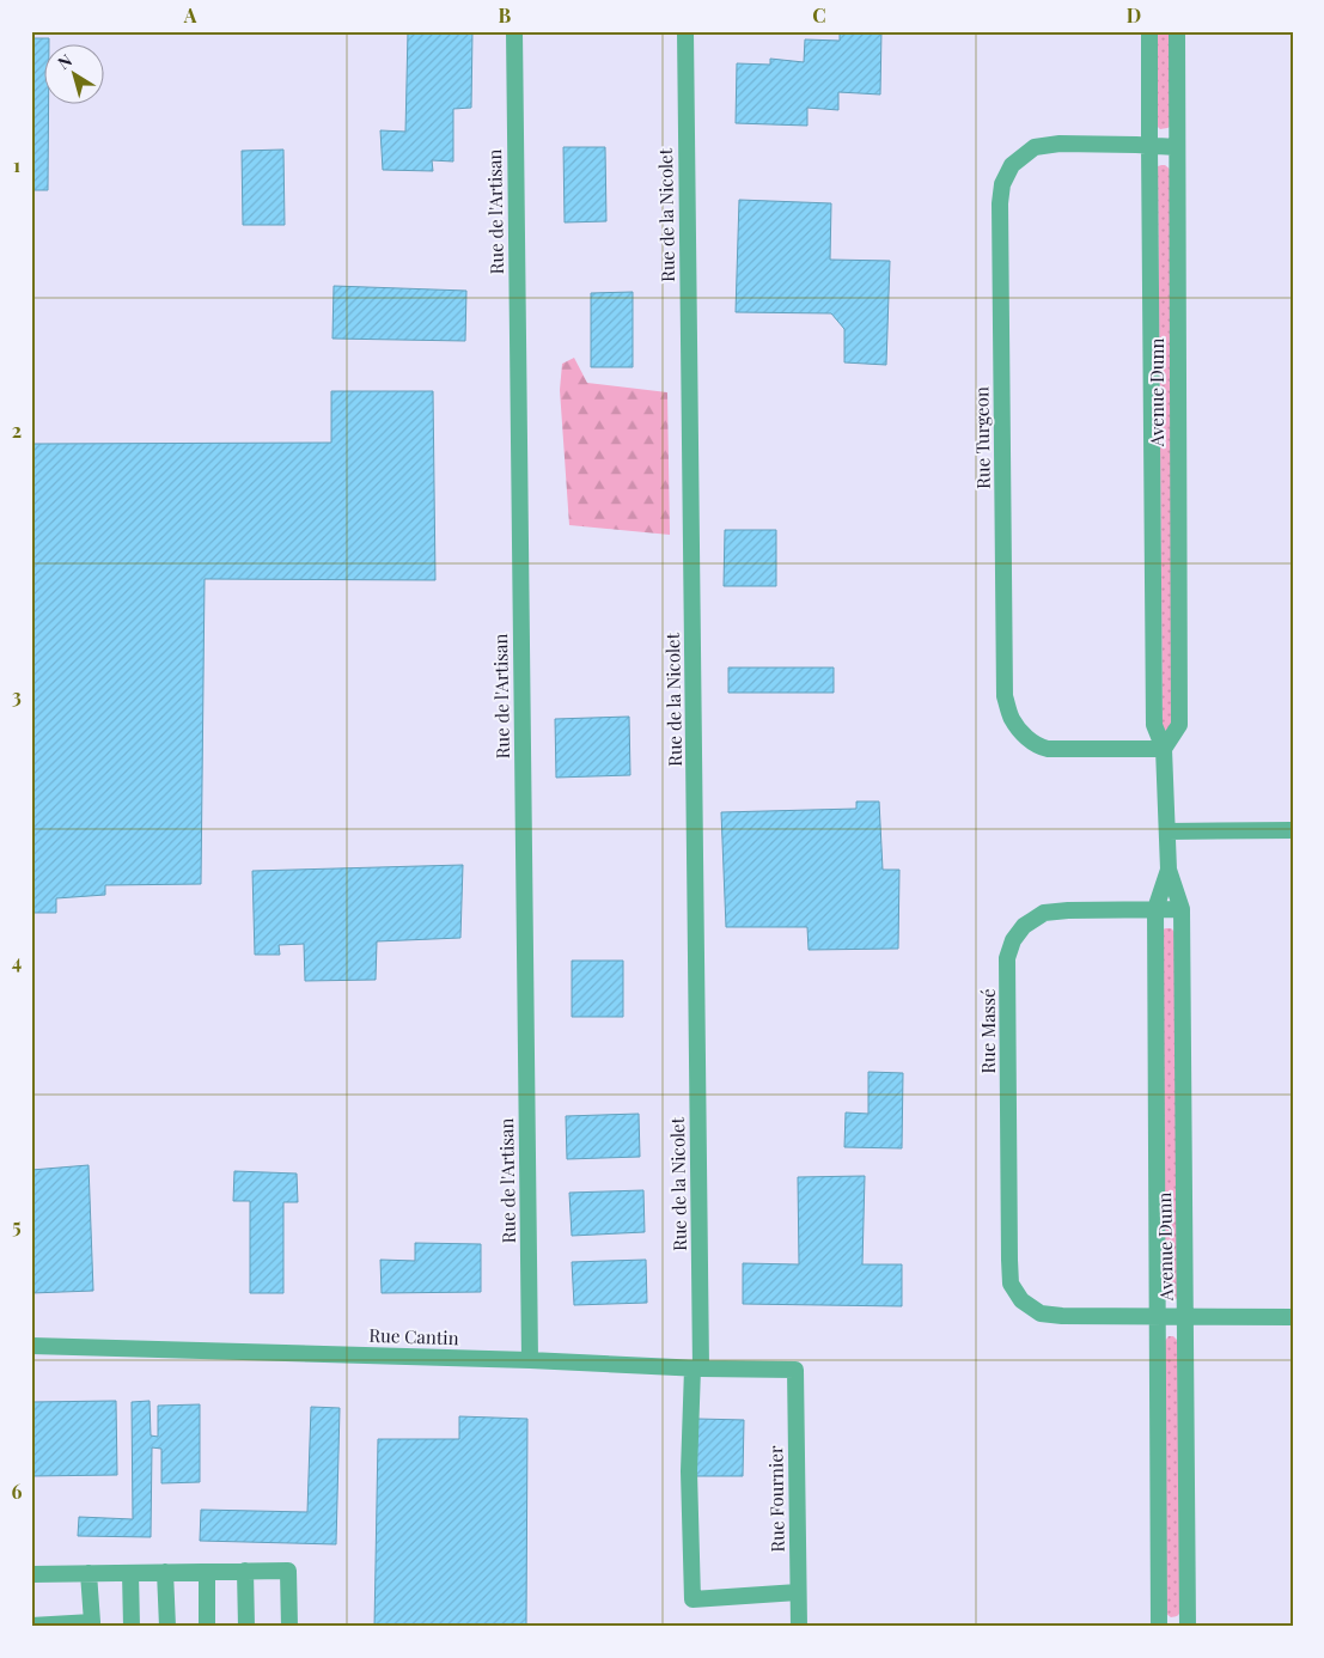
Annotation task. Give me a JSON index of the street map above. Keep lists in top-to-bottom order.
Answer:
{
  "streets": {
    "street": [
      "Rue de l'Artisan",
      "Rue de la Nicolet",
      "Avenue Dunn",
      "Rue Turgeon",
      "Rue Massé",
      "Rue Cantin",
      "Rue Fournier"
    ]
  },
  "crossings": [
    ["Rue de l'Artisan", "Rue Cantin"],
    ["Rue de la Nicolet", "Rue Cantin"],
    ["Rue de la Nicolet", "Rue Fournier"],
    ["Avenue Dunn", "Rue Turgeon"],
    ["Avenue Dunn", "Rue Massé"],
    ["Rue Cantin", "Rue Fournier"]
  ],
  "north": "top left",
  "grid": {
    "columns": [
      "A",
      "B",
      "C",
      "D"
    ],
    "rows": [
      "1",
      "2",
      "3",
      "4",
      "5",
      "6"
    ]
  }
}
